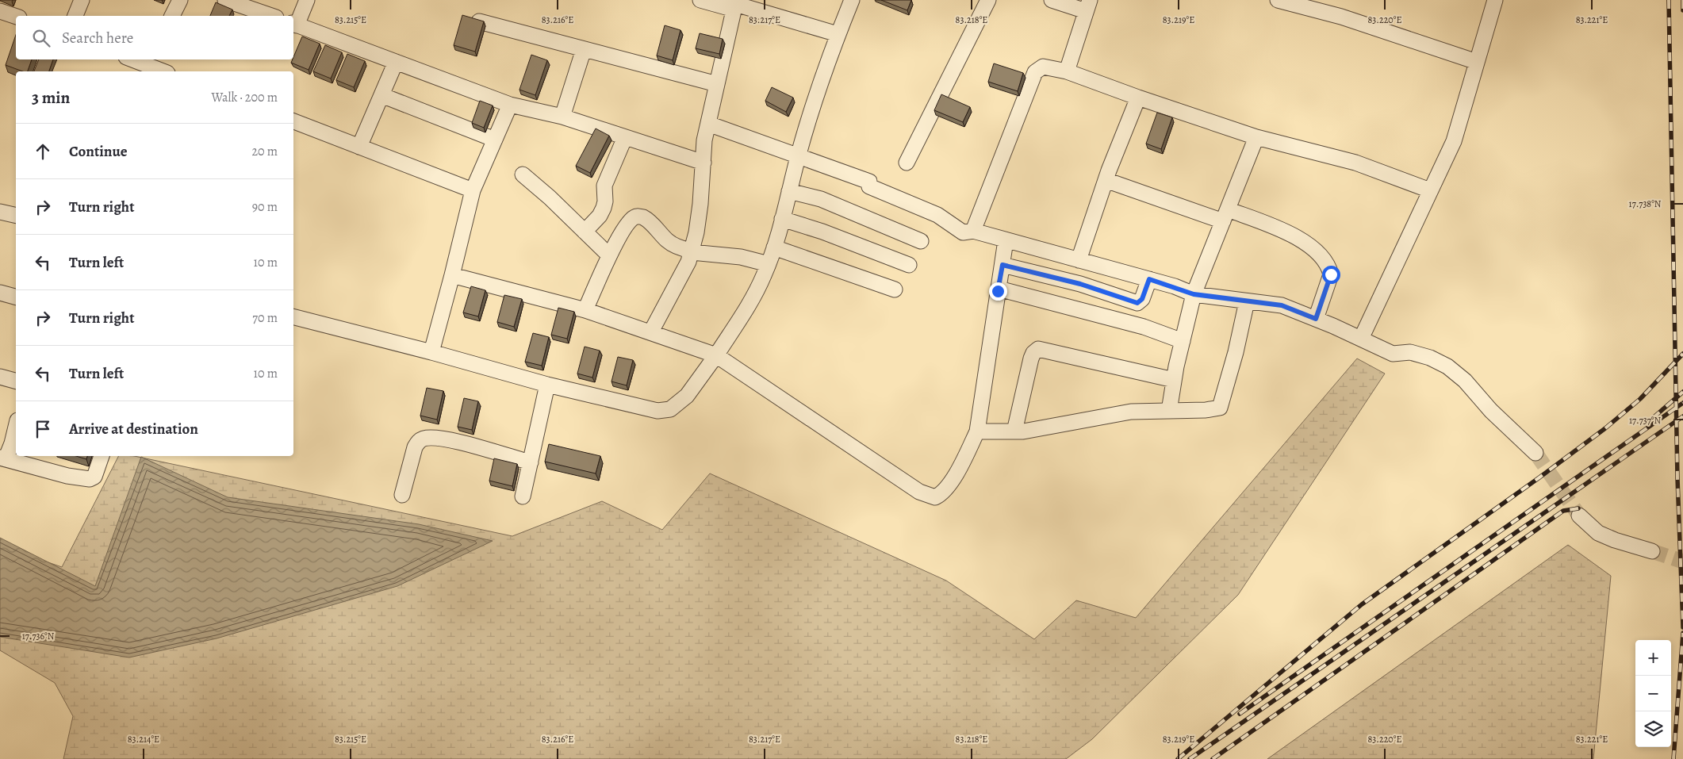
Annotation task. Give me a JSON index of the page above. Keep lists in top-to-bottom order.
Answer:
{
  "page": {
    "search": "Search here",
    "heading": ["3 min", "Walk · 200 m"],
    "list": [
      ["Continue", "20 m"],
      ["Turn right", "90 m"],
      ["Turn left", "10 m"],
      ["Turn right", "70 m"],
      ["Turn left", "10 m"],
      "Arrive at destination"
    ],
    "map_buttons": ["+", "−"]
  },
  "coordinates": [
    "83.215°E",
    "83.216°E",
    "83.217°E",
    "83.218°E",
    "83.219°E",
    "83.220°E",
    "83.221°E",
    "17.738°N",
    "17.737°N",
    "17.736°N",
    "83.214°E"
  ]
}
